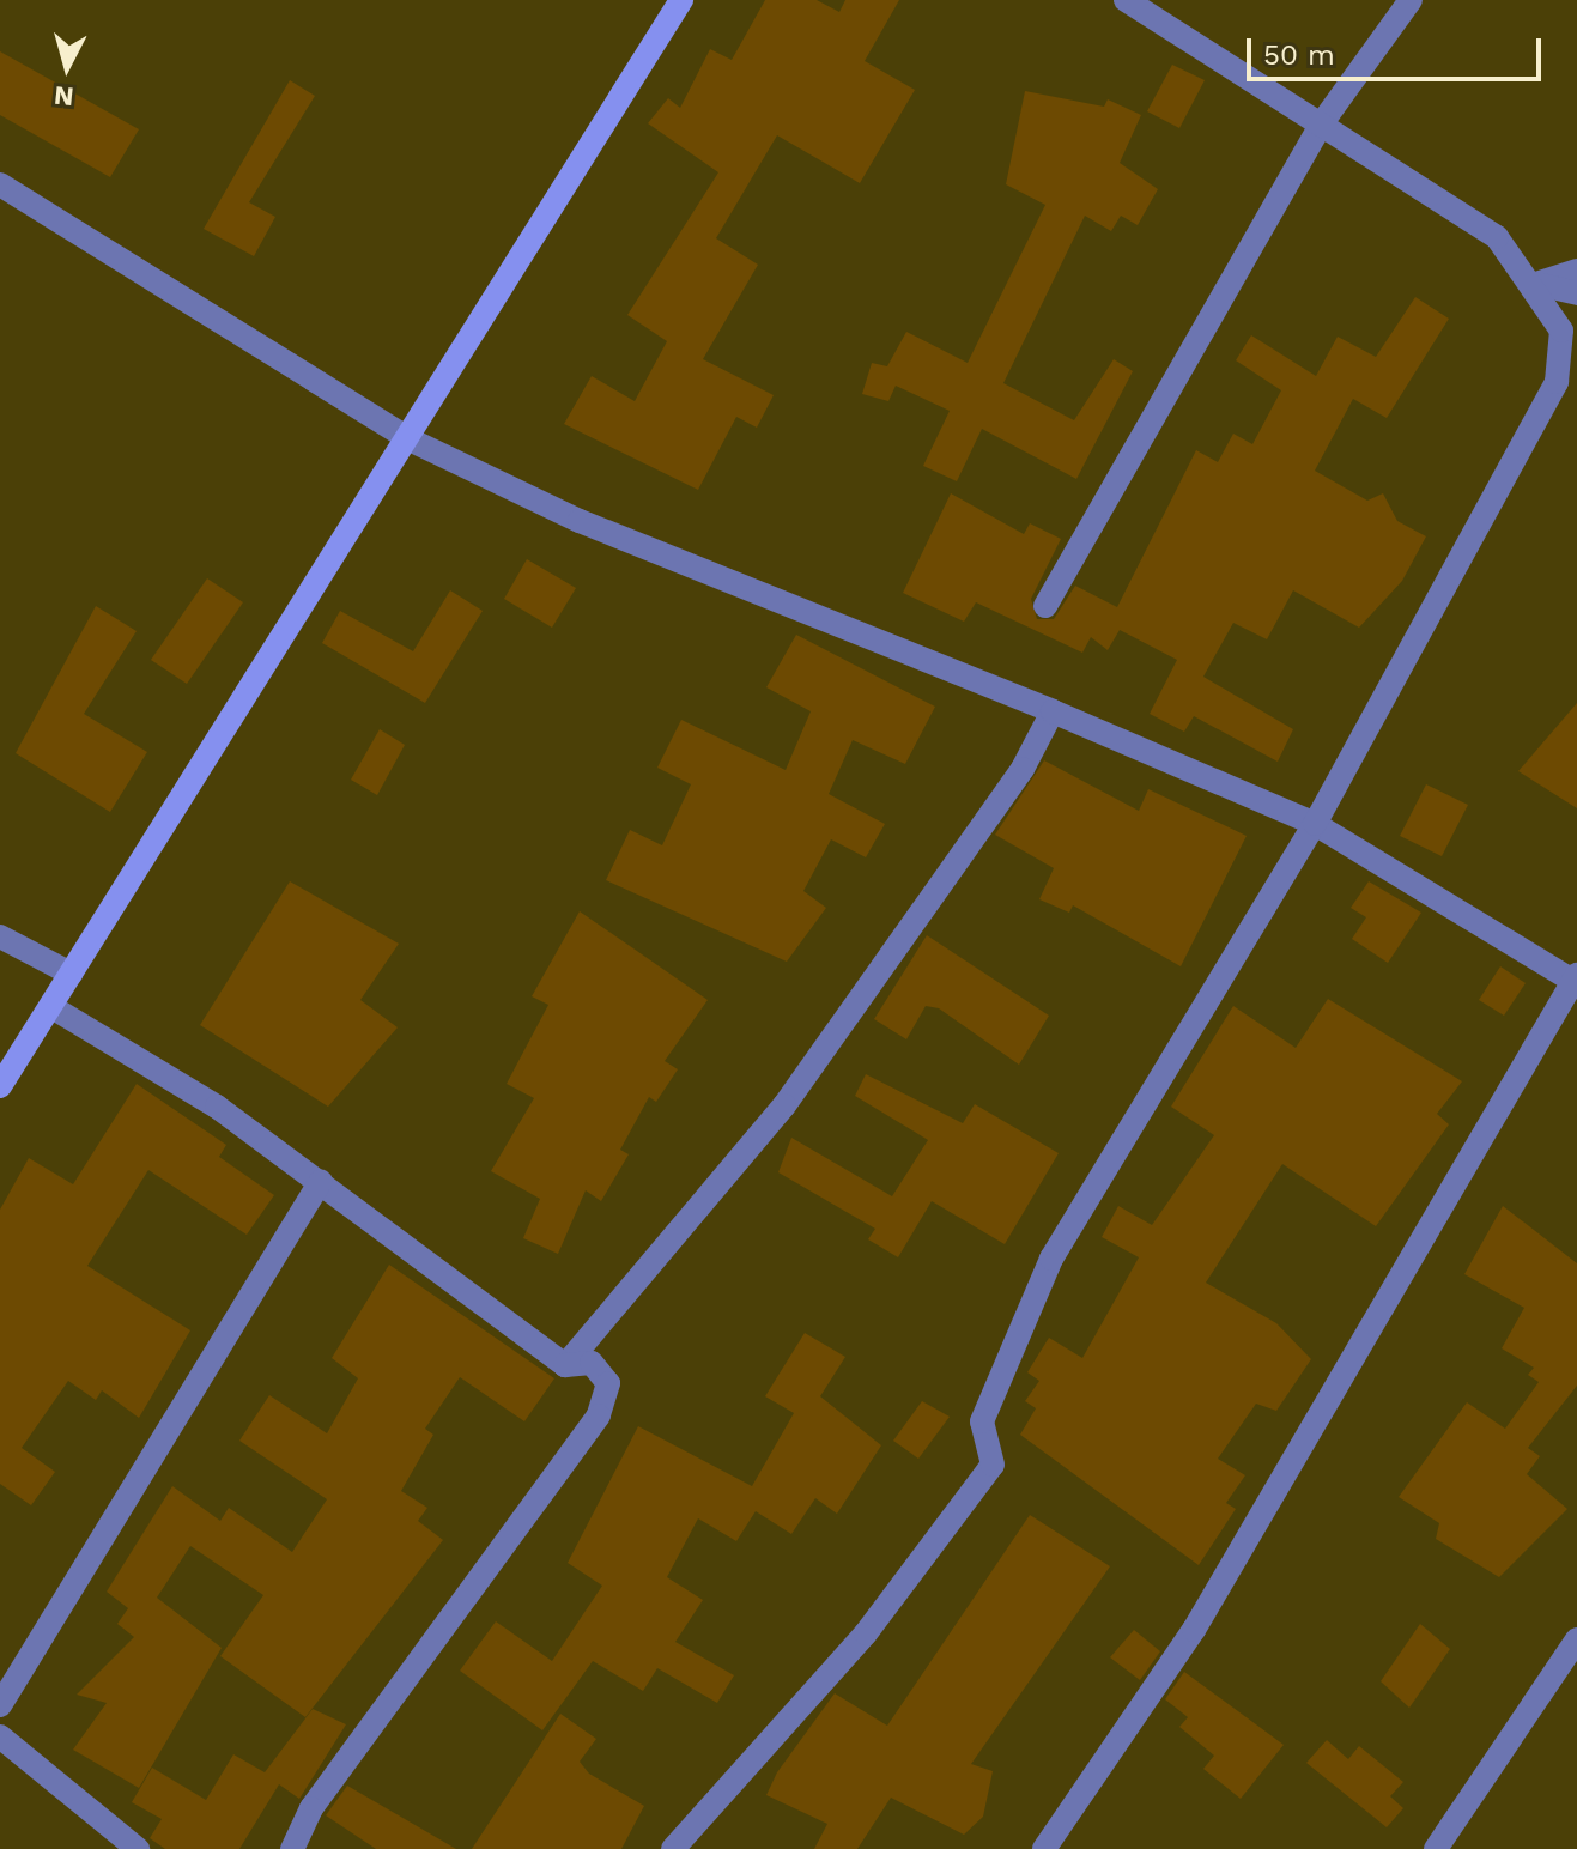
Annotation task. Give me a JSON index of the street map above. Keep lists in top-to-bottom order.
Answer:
{
  "scale_bar": "50 m",
  "north": "bottom"
}
